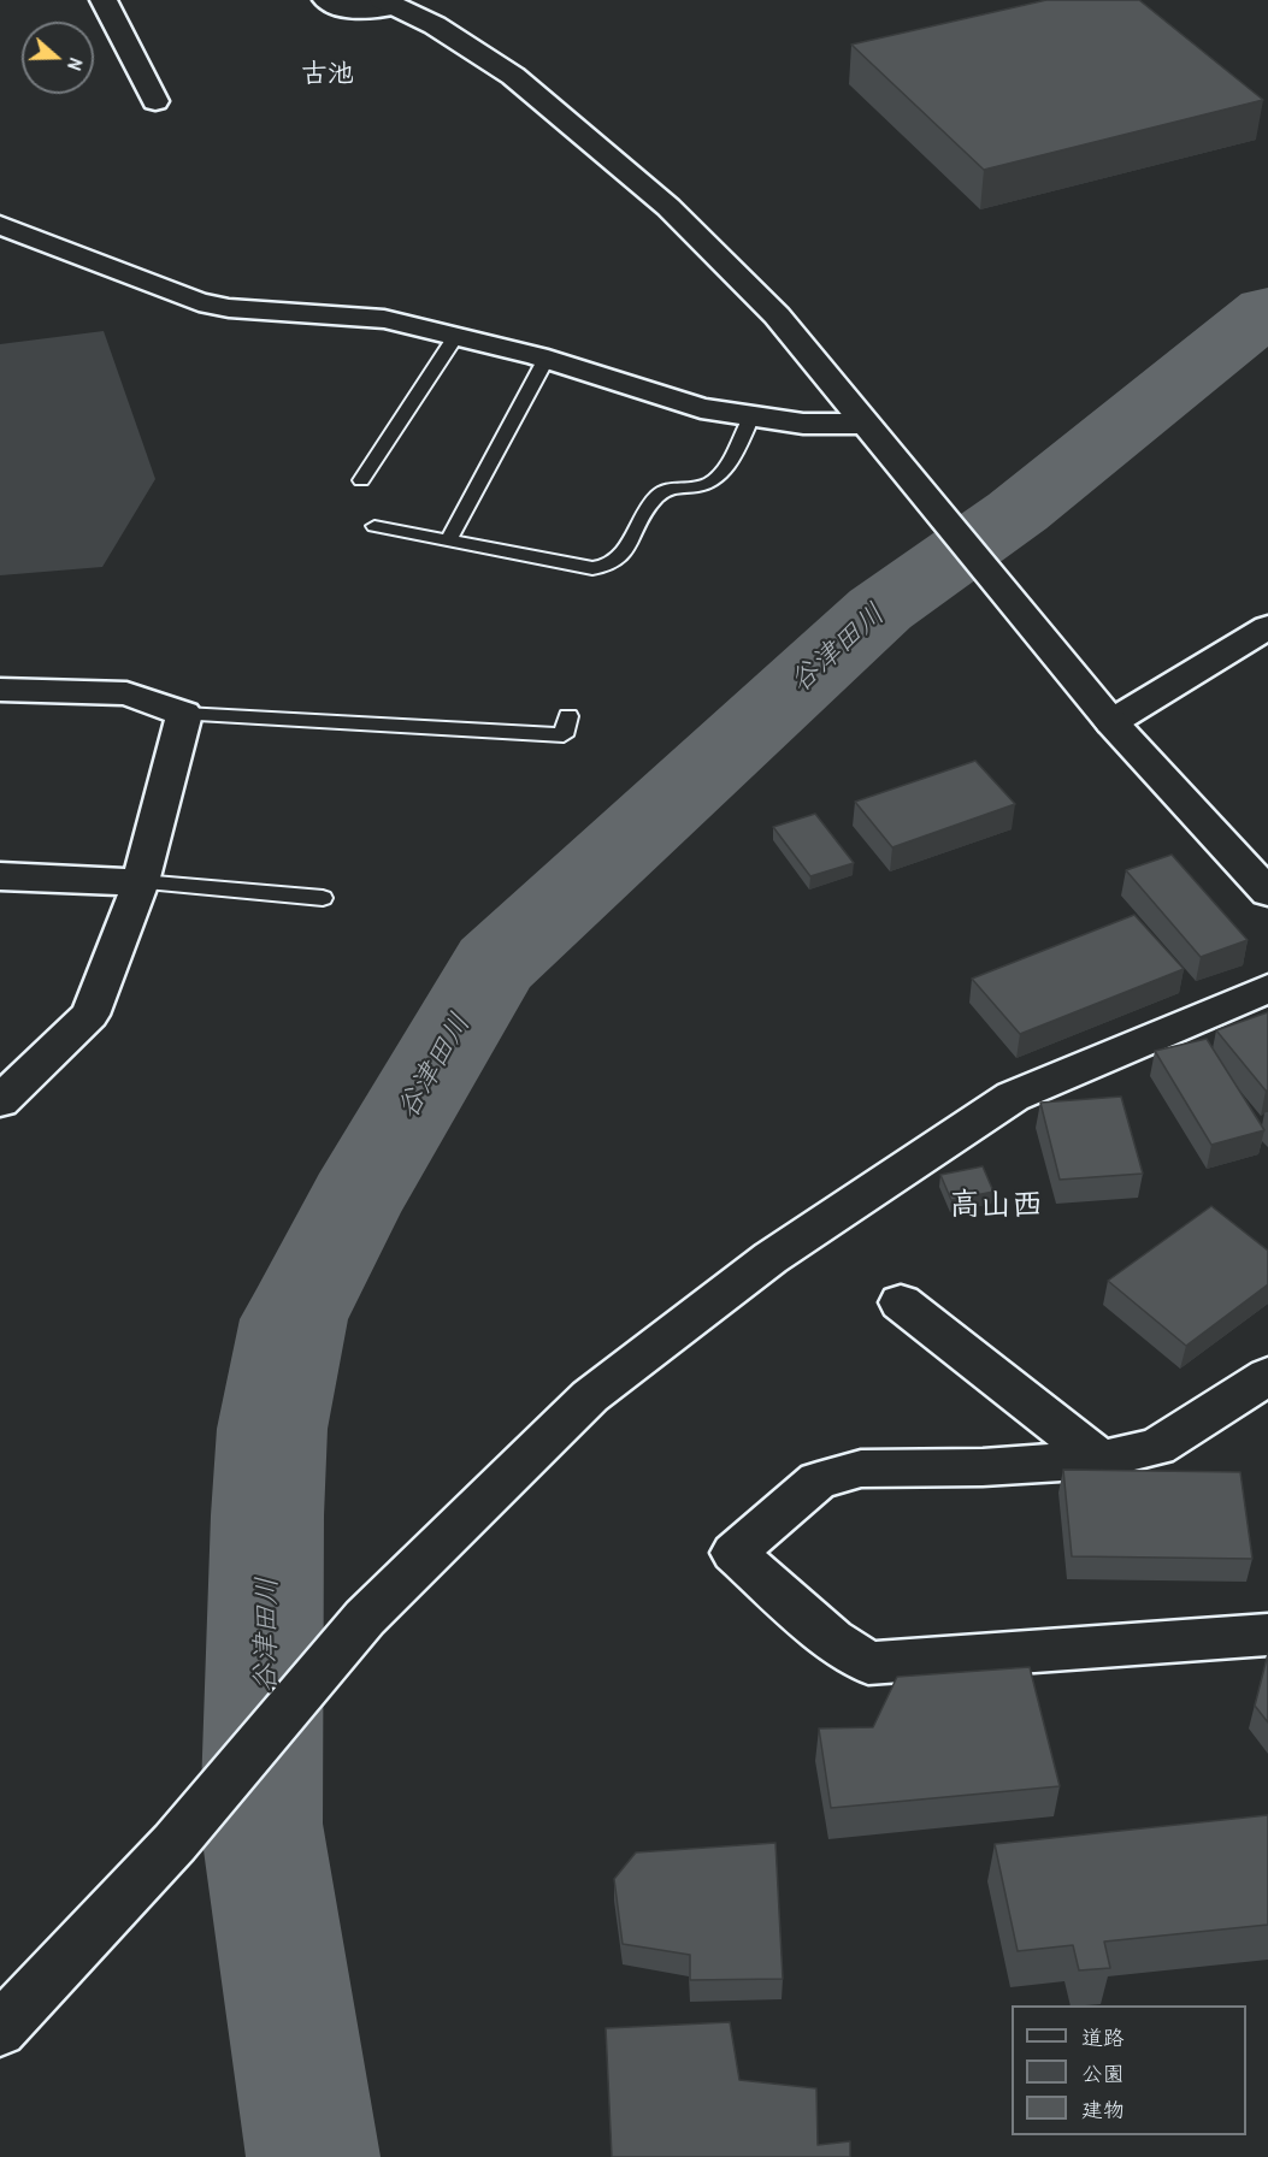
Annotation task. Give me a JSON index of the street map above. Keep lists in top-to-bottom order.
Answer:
{
  "districts": ["古池", "高山西"],
  "water": ["谷津田川"],
  "legend": ["道路", "公園", "建物"],
  "north": "right"
}
